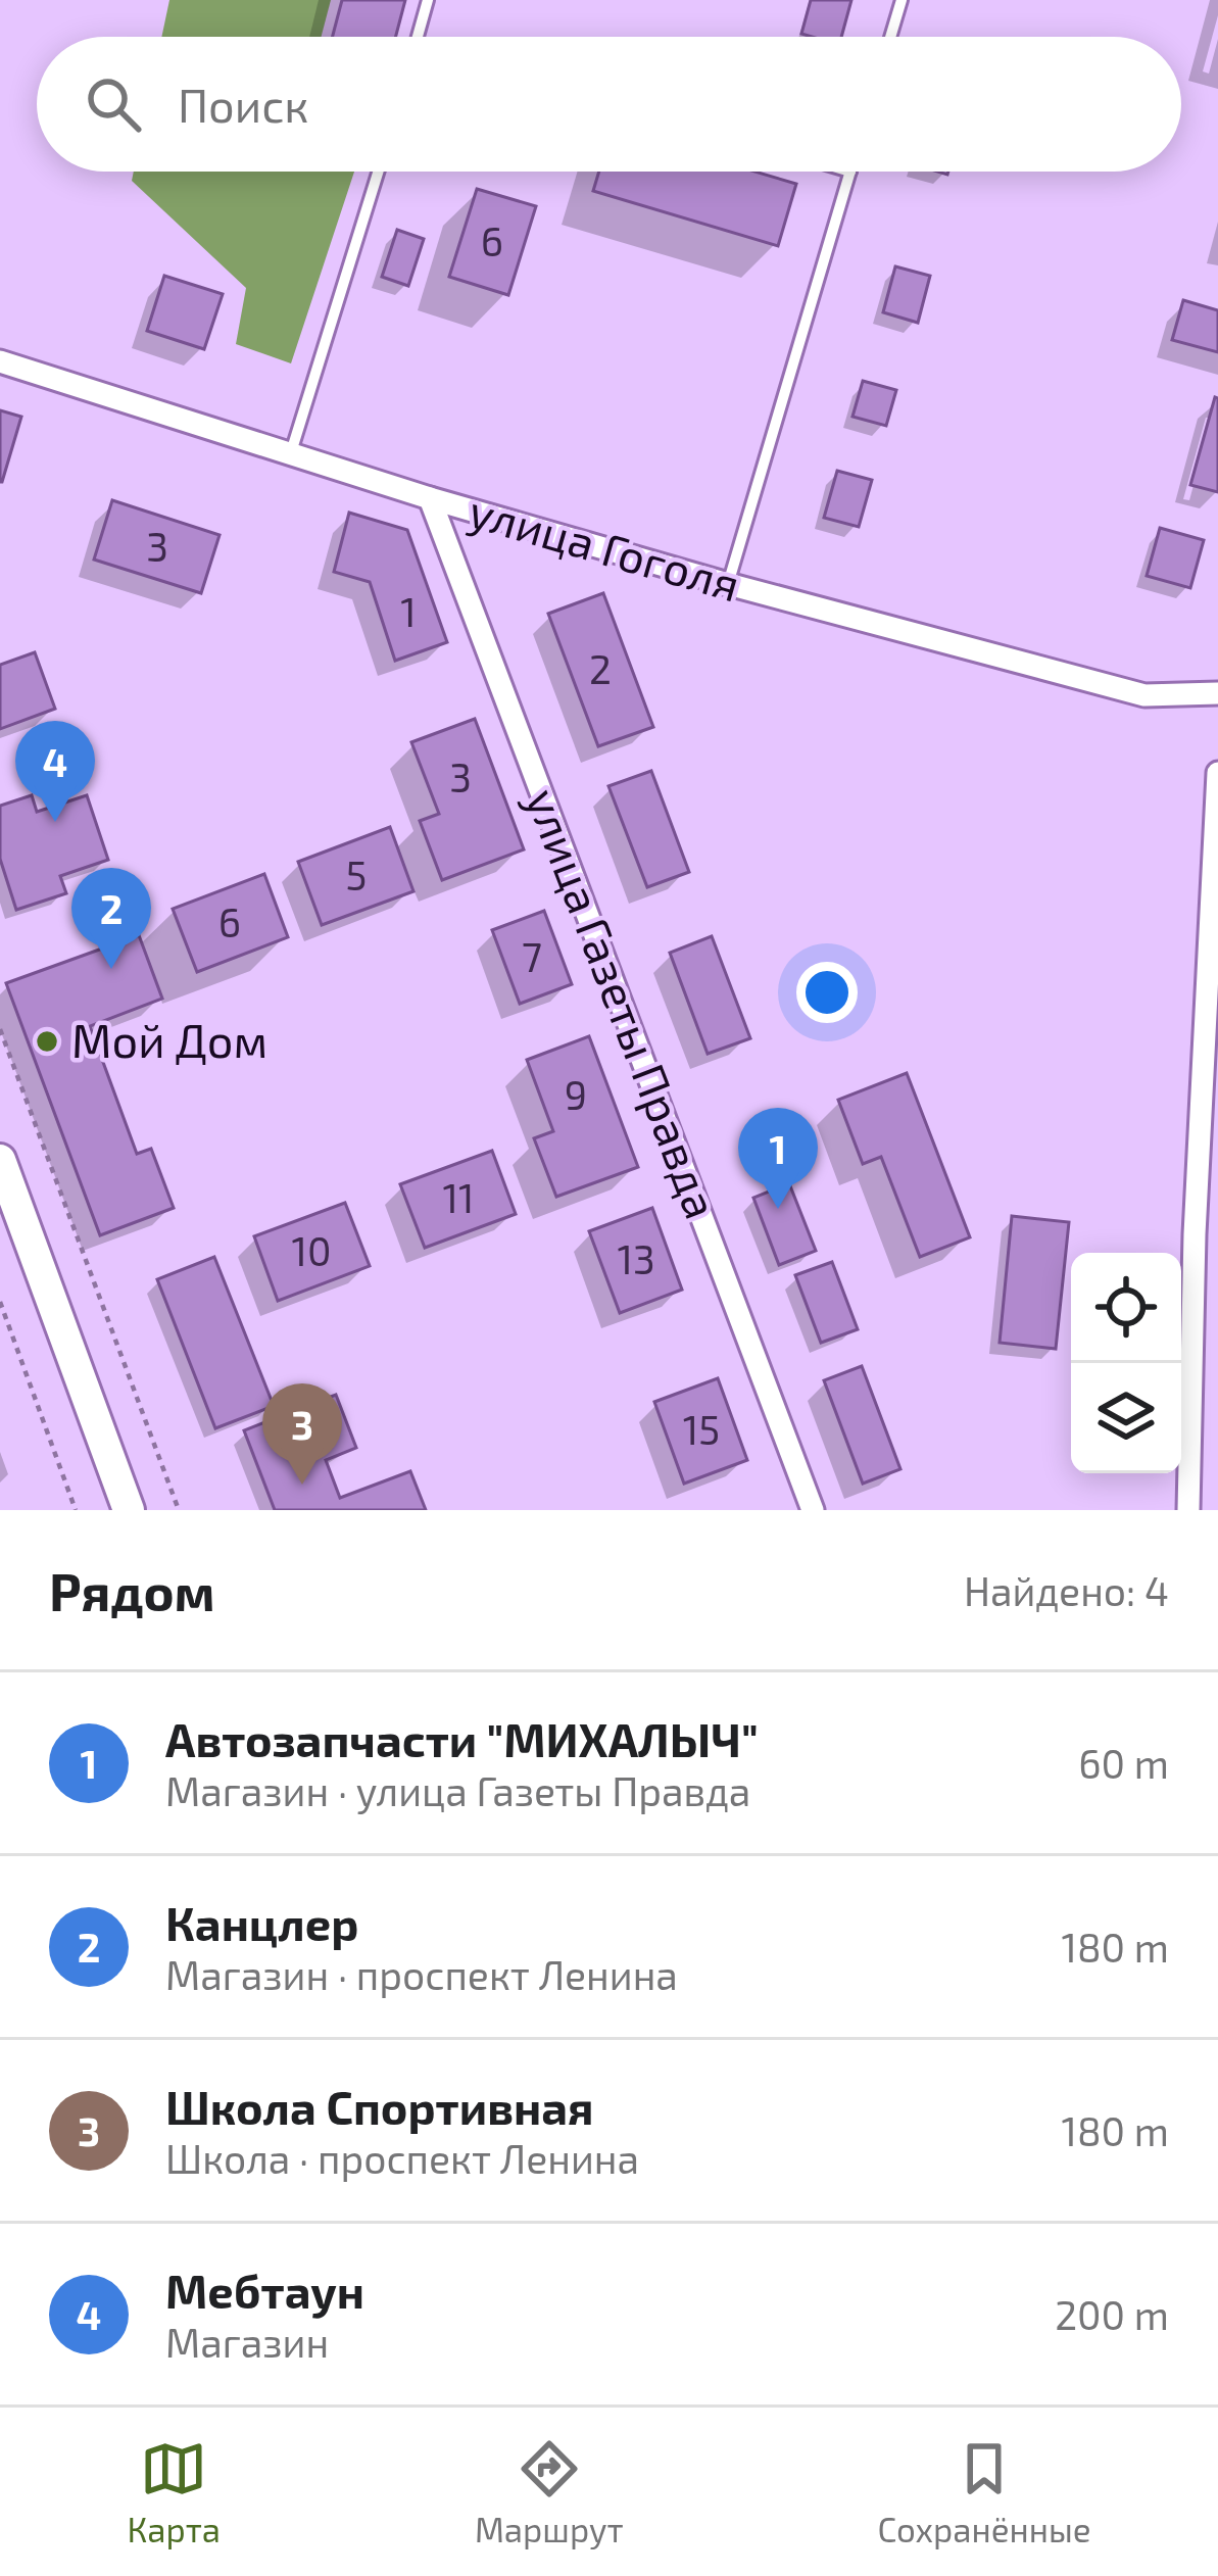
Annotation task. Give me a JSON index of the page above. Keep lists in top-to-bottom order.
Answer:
{
  "streets": {
    "street": ["улица Гоголя", "улица Газеты Правда"]
  },
  "crossings": [
    ["улица Гоголя", "улица Газеты Правда"]
  ],
  "places": ["Мой Дом"],
  "house_numbers": [
    "6",
    "3",
    "1",
    "2",
    "3",
    "5",
    "6",
    "7",
    "9",
    "11",
    "10",
    "13",
    "15"
  ],
  "page": {
    "search": "Поиск",
    "pins": [
      "4",
      "2",
      "1",
      "3"
    ],
    "heading": ["Рядом", "Найдено: 4"],
    "list": [
      {
        "mark": "1",
        "name": "Автозапчасти \"МИХАЛЫЧ\"",
        "note": "Магазин · улица Газеты Правда",
        "value": "60 m"
      },
      {
        "mark": "2",
        "name": "Канцлер",
        "note": "Магазин · проспект Ленина",
        "value": "180 m"
      },
      {
        "mark": "3",
        "name": "Школа Спортивная",
        "note": "Школа · проспект Ленина",
        "value": "180 m"
      },
      {
        "mark": "4",
        "name": "Мебтаун",
        "note": "Магазин",
        "value": "200 m"
      }
    ],
    "nav": ["Карта", "Маршрут", "Сохранённые"]
  }
}
